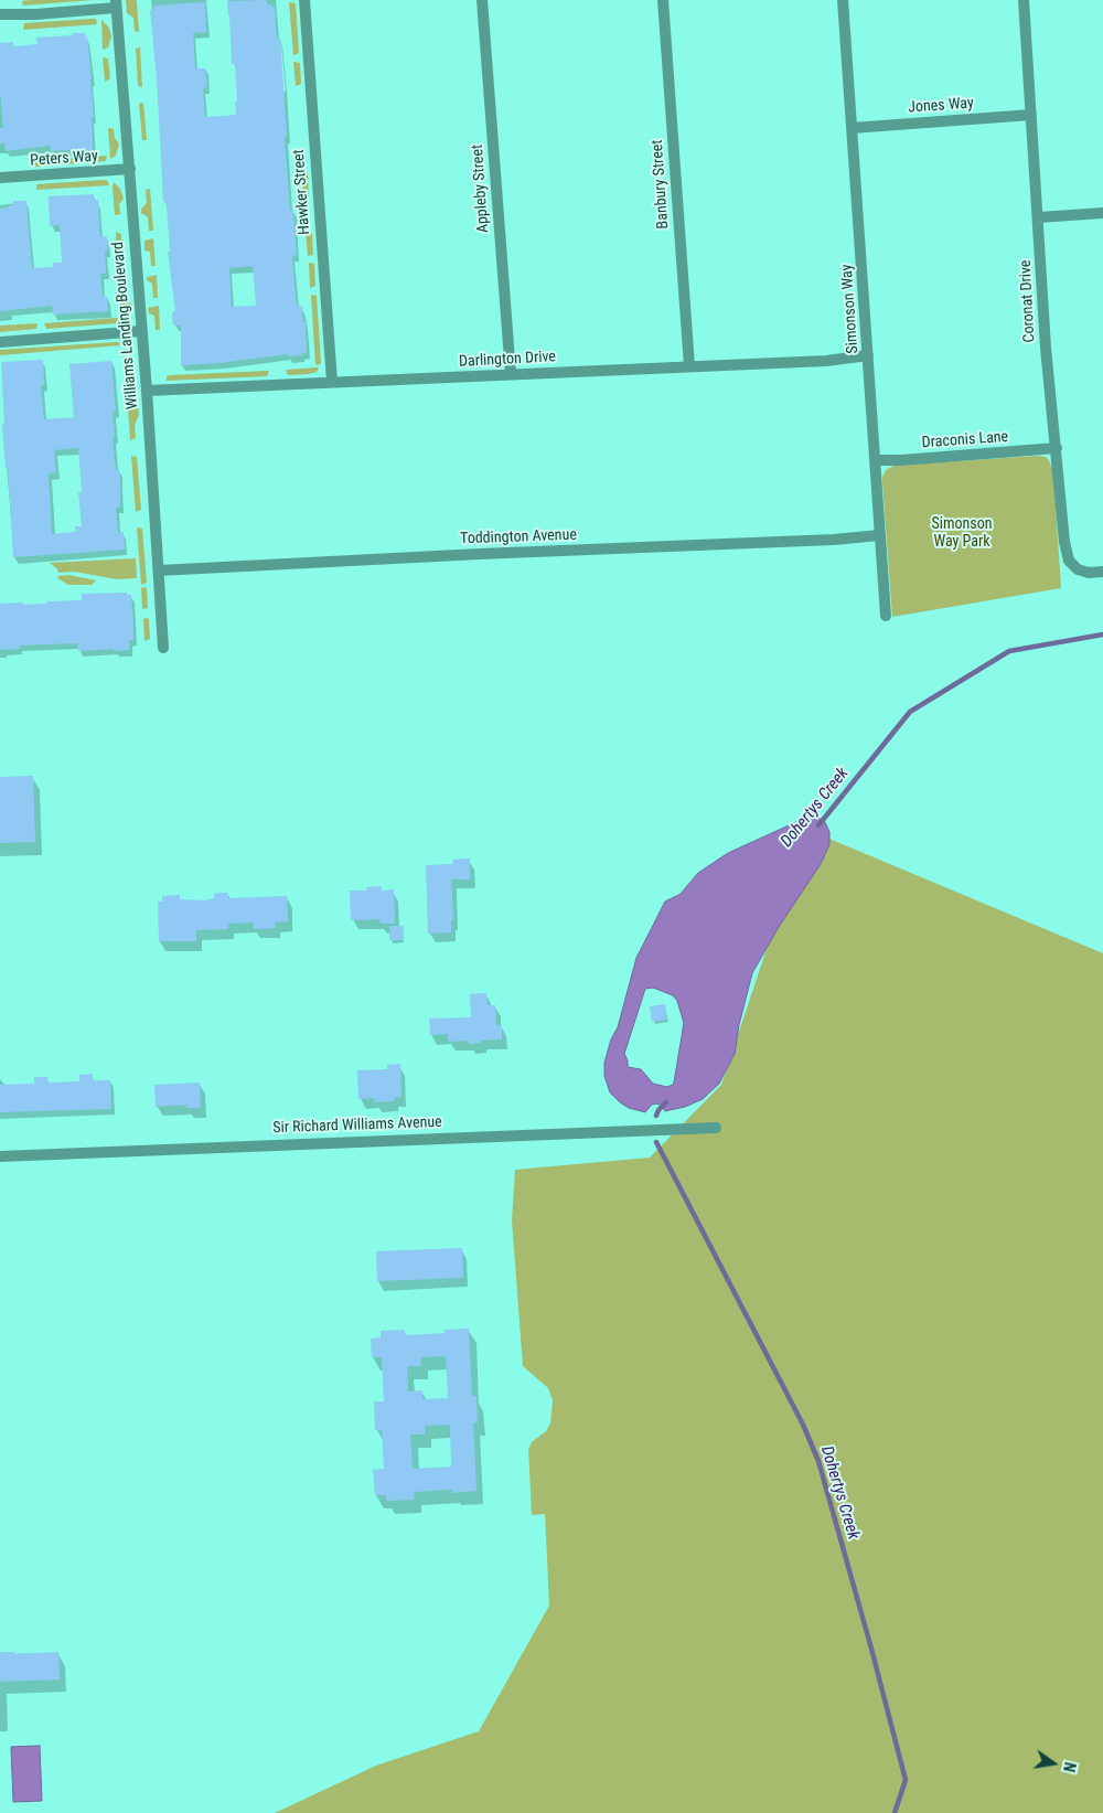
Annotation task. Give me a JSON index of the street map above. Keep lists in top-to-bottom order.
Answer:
{
  "streets": {
    "street": [
      "Jones Way",
      "Peters Way",
      "Banbury Street",
      "Appleby Street",
      "Hawker Street",
      "Coronat Drive",
      "Simonson Way",
      "Williams Landing Boulevard",
      "Darlington Drive",
      "Draconis Lane",
      "Toddington Avenue",
      "Sir Richard Williams Avenue"
    ]
  },
  "crossings": [
    ["Jones Way", "Coronat Drive"],
    ["Jones Way", "Simonson Way"],
    ["Peters Way", "Williams Landing Boulevard"],
    ["Banbury Street", "Darlington Drive"],
    ["Appleby Street", "Darlington Drive"],
    ["Hawker Street", "Darlington Drive"],
    ["Coronat Drive", "Draconis Lane"],
    ["Simonson Way", "Darlington Drive"],
    ["Simonson Way", "Draconis Lane"],
    ["Simonson Way", "Toddington Avenue"],
    ["Williams Landing Boulevard", "Darlington Drive"],
    ["Williams Landing Boulevard", "Toddington Avenue"]
  ],
  "water": ["Dohertys Creek"],
  "parks": ["Simonson Way Park"],
  "north": "right"
}
